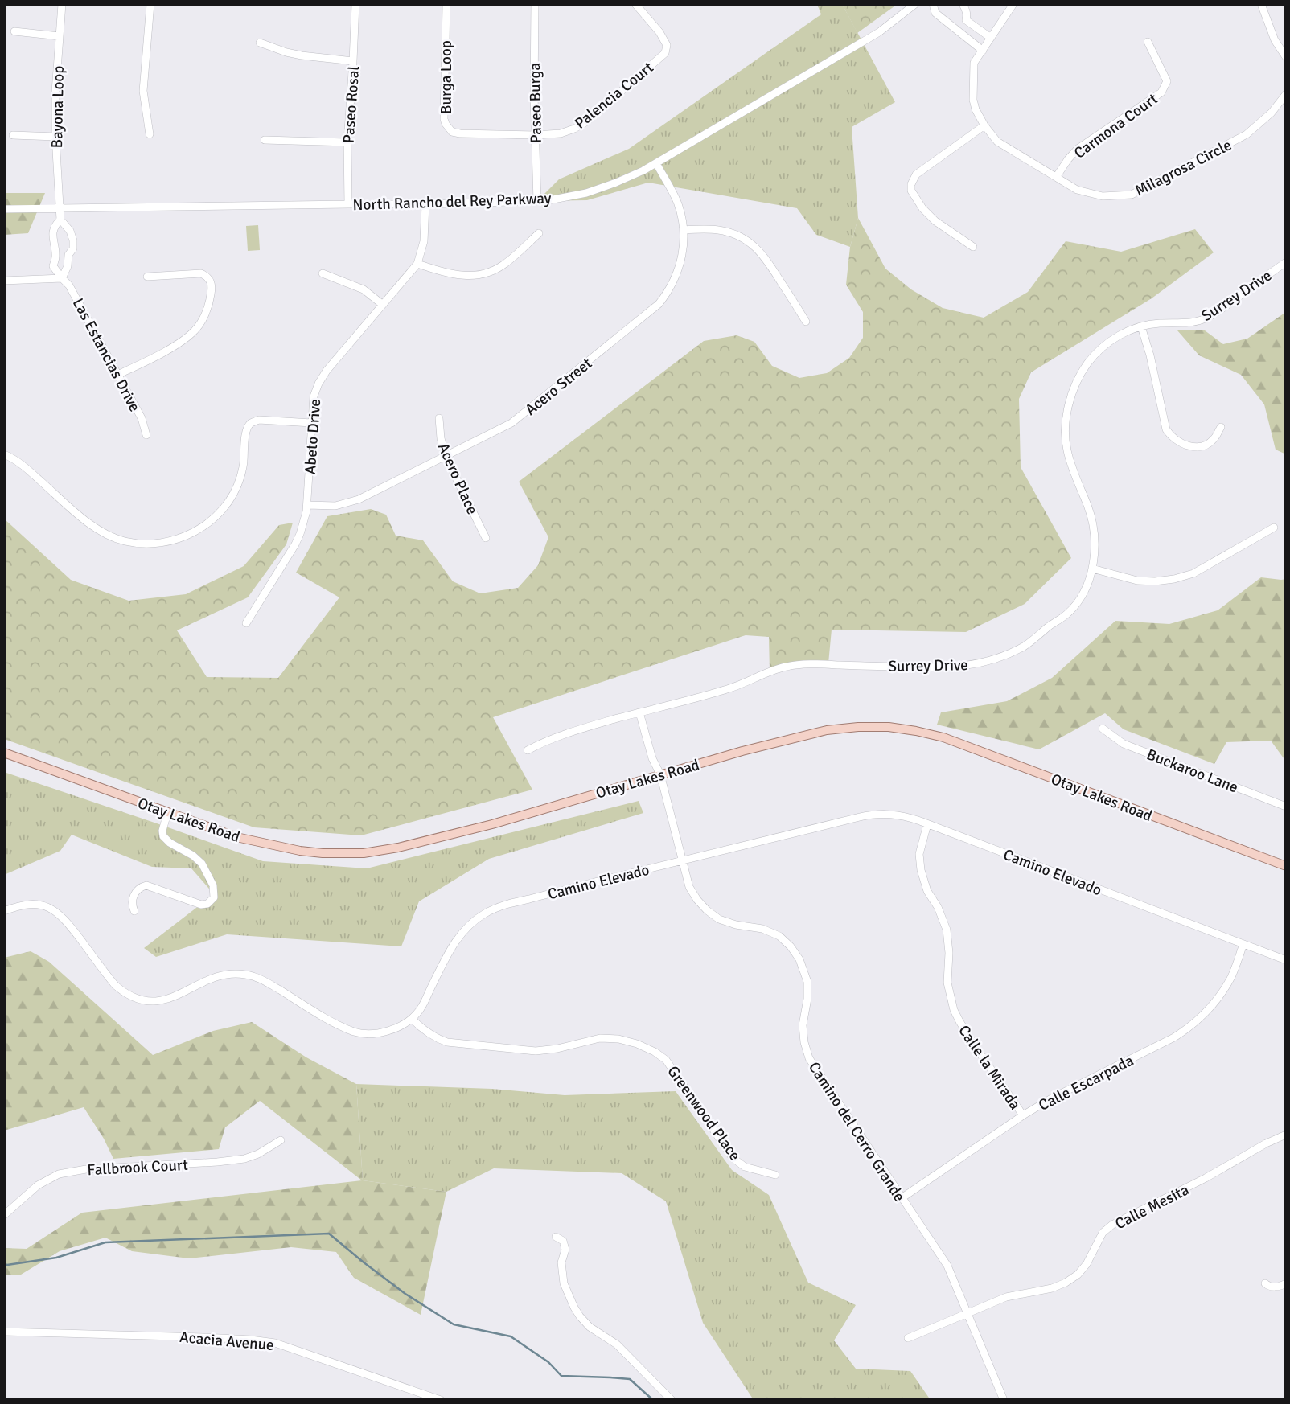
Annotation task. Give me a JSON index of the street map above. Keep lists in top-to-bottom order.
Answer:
{
  "streets": {
    "main road": ["Otay Lakes Road"],
    "street": [
      "Burga Loop",
      "Palencia Court",
      "Paseo Burga",
      "Paseo Rosal",
      "Bayona Loop",
      "Carmona Court",
      "Milagrosa Circle",
      "North Rancho del Rey Parkway",
      "Surrey Drive",
      "Las Estancias Drive",
      "Acero Street",
      "Abeto Drive",
      "Acero Place",
      "Buckaroo Lane",
      "Camino Elevado",
      "Calle la Mirada",
      "Calle Escarpada",
      "Greenwood Place",
      "Camino del Cerro Grande",
      "Fallbrook Court",
      "Calle Mesita",
      "Acacia Avenue"
    ]
  },
  "crossings": [
    ["Burga Loop", "Palencia Court"],
    ["Burga Loop", "Paseo Burga"],
    ["Palencia Court", "Paseo Burga"],
    ["Paseo Burga", "North Rancho del Rey Parkway"],
    ["Paseo Rosal", "North Rancho del Rey Parkway"],
    ["Bayona Loop", "North Rancho del Rey Parkway"],
    ["Bayona Loop", "Las Estancias Drive"],
    ["Carmona Court", "Milagrosa Circle"],
    ["North Rancho del Rey Parkway", "Las Estancias Drive"],
    ["North Rancho del Rey Parkway", "Acero Street"],
    ["North Rancho del Rey Parkway", "Abeto Drive"],
    ["Surrey Drive", "Camino del Cerro Grande"],
    ["Acero Street", "Abeto Drive"],
    ["Acero Street", "Acero Place"],
    ["Otay Lakes Road", "Camino del Cerro Grande"],
    ["Camino Elevado", "Calle la Mirada"],
    ["Camino Elevado", "Calle Escarpada"],
    ["Camino Elevado", "Greenwood Place"],
    ["Camino Elevado", "Camino del Cerro Grande"],
    ["Calle la Mirada", "Calle Escarpada"],
    ["Calle Escarpada", "Camino del Cerro Grande"],
    ["Camino del Cerro Grande", "Calle Mesita"]
  ]
}
